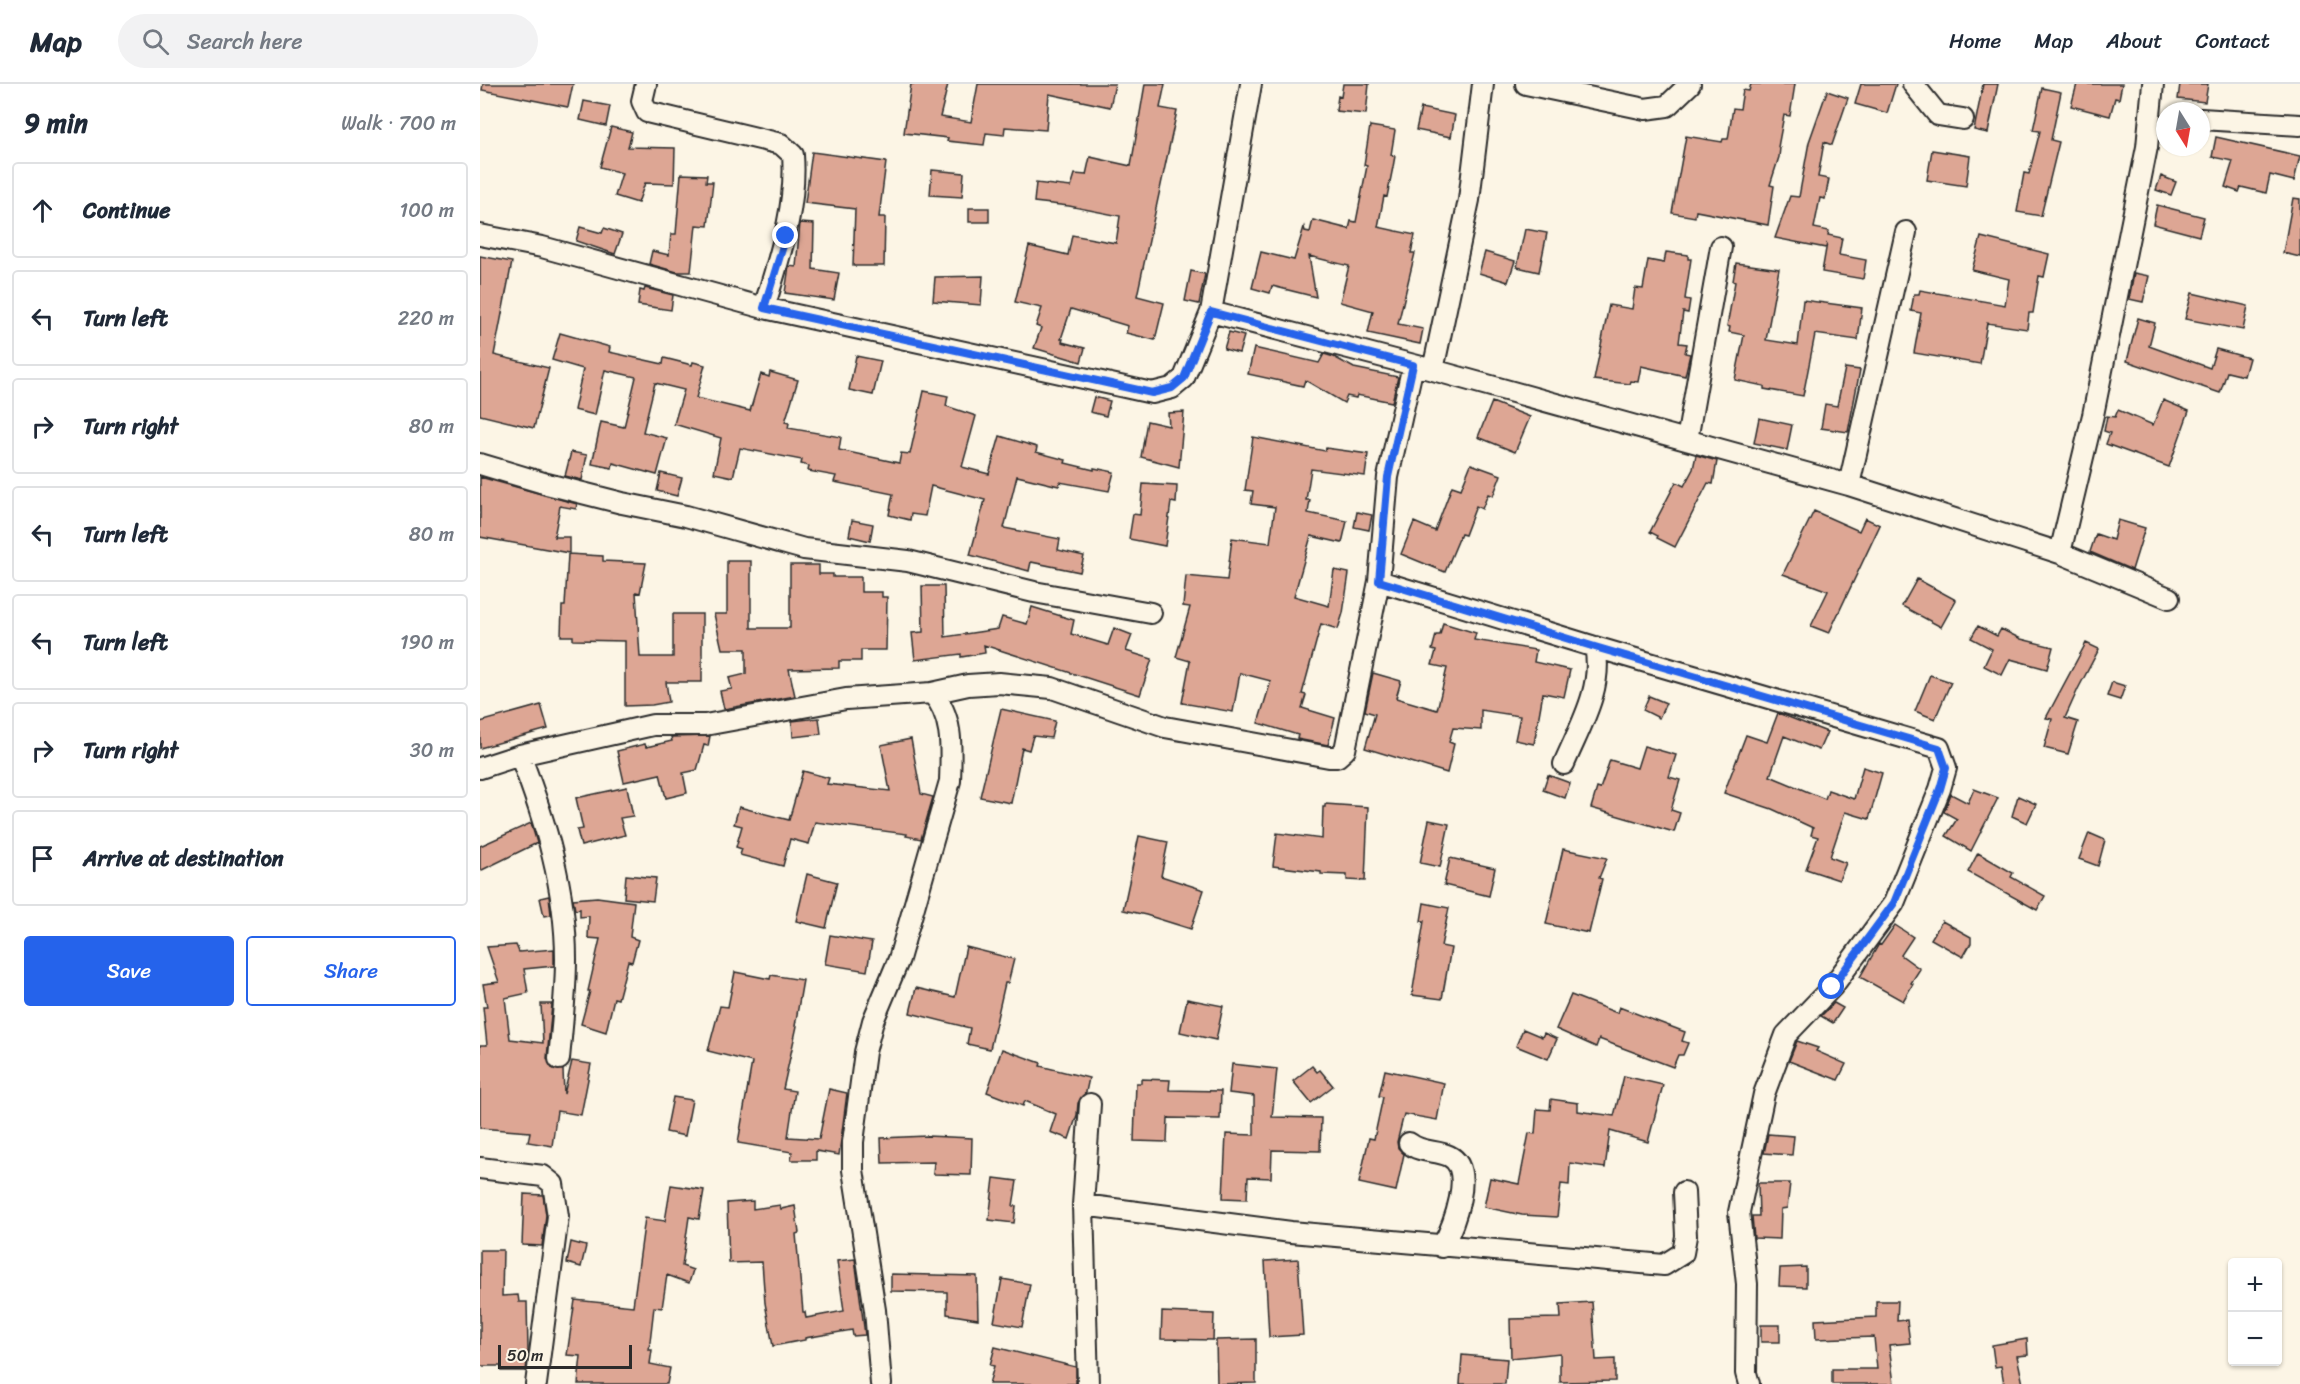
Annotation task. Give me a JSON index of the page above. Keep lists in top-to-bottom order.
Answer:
{
  "scale_bar": "50 m",
  "north": "bottom",
  "page": {
    "header": "Map",
    "search": "Search here",
    "nav": [
      "Home",
      "Map",
      "About",
      "Contact"
    ],
    "heading": ["9 min", "Walk · 700 m"],
    "list": [
      ["Continue", "100 m"],
      ["Turn left", "220 m"],
      ["Turn right", "80 m"],
      ["Turn left", "80 m"],
      ["Turn left", "190 m"],
      ["Turn right", "30 m"],
      "Arrive at destination"
    ],
    "buttons": ["Save", "Share"],
    "map_buttons": ["+", "−"],
    "scale": "50 m"
  }
}
